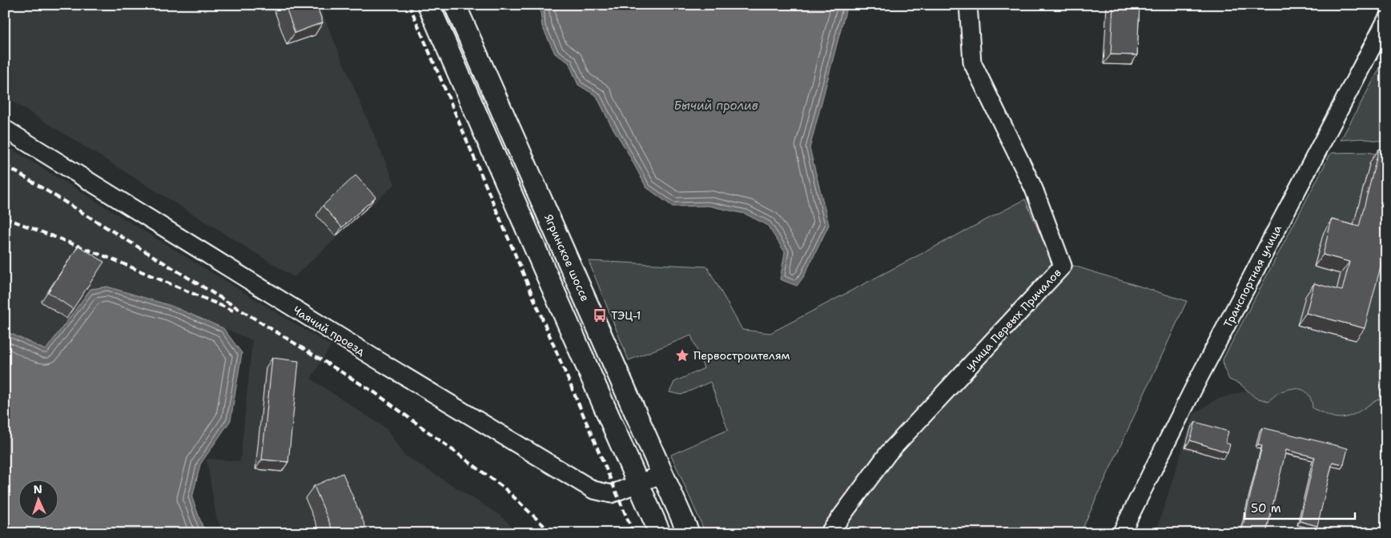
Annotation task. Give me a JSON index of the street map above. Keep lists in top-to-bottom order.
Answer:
{
  "streets": {
    "main road": ["Ягринское шоссе"],
    "street": ["Транспортная улица", "улица Первых Причалов", "Чаячий проезд"]
  },
  "crossings": [
    ["Ягринское шоссе", "Чаячий проезд"]
  ],
  "water": ["Бычий пролив"],
  "places": {
    "bus stop": ["ТЭЦ-1"],
    "place": ["Первостроителям"]
  },
  "scale_bar": "50 m",
  "north": "top"
}
